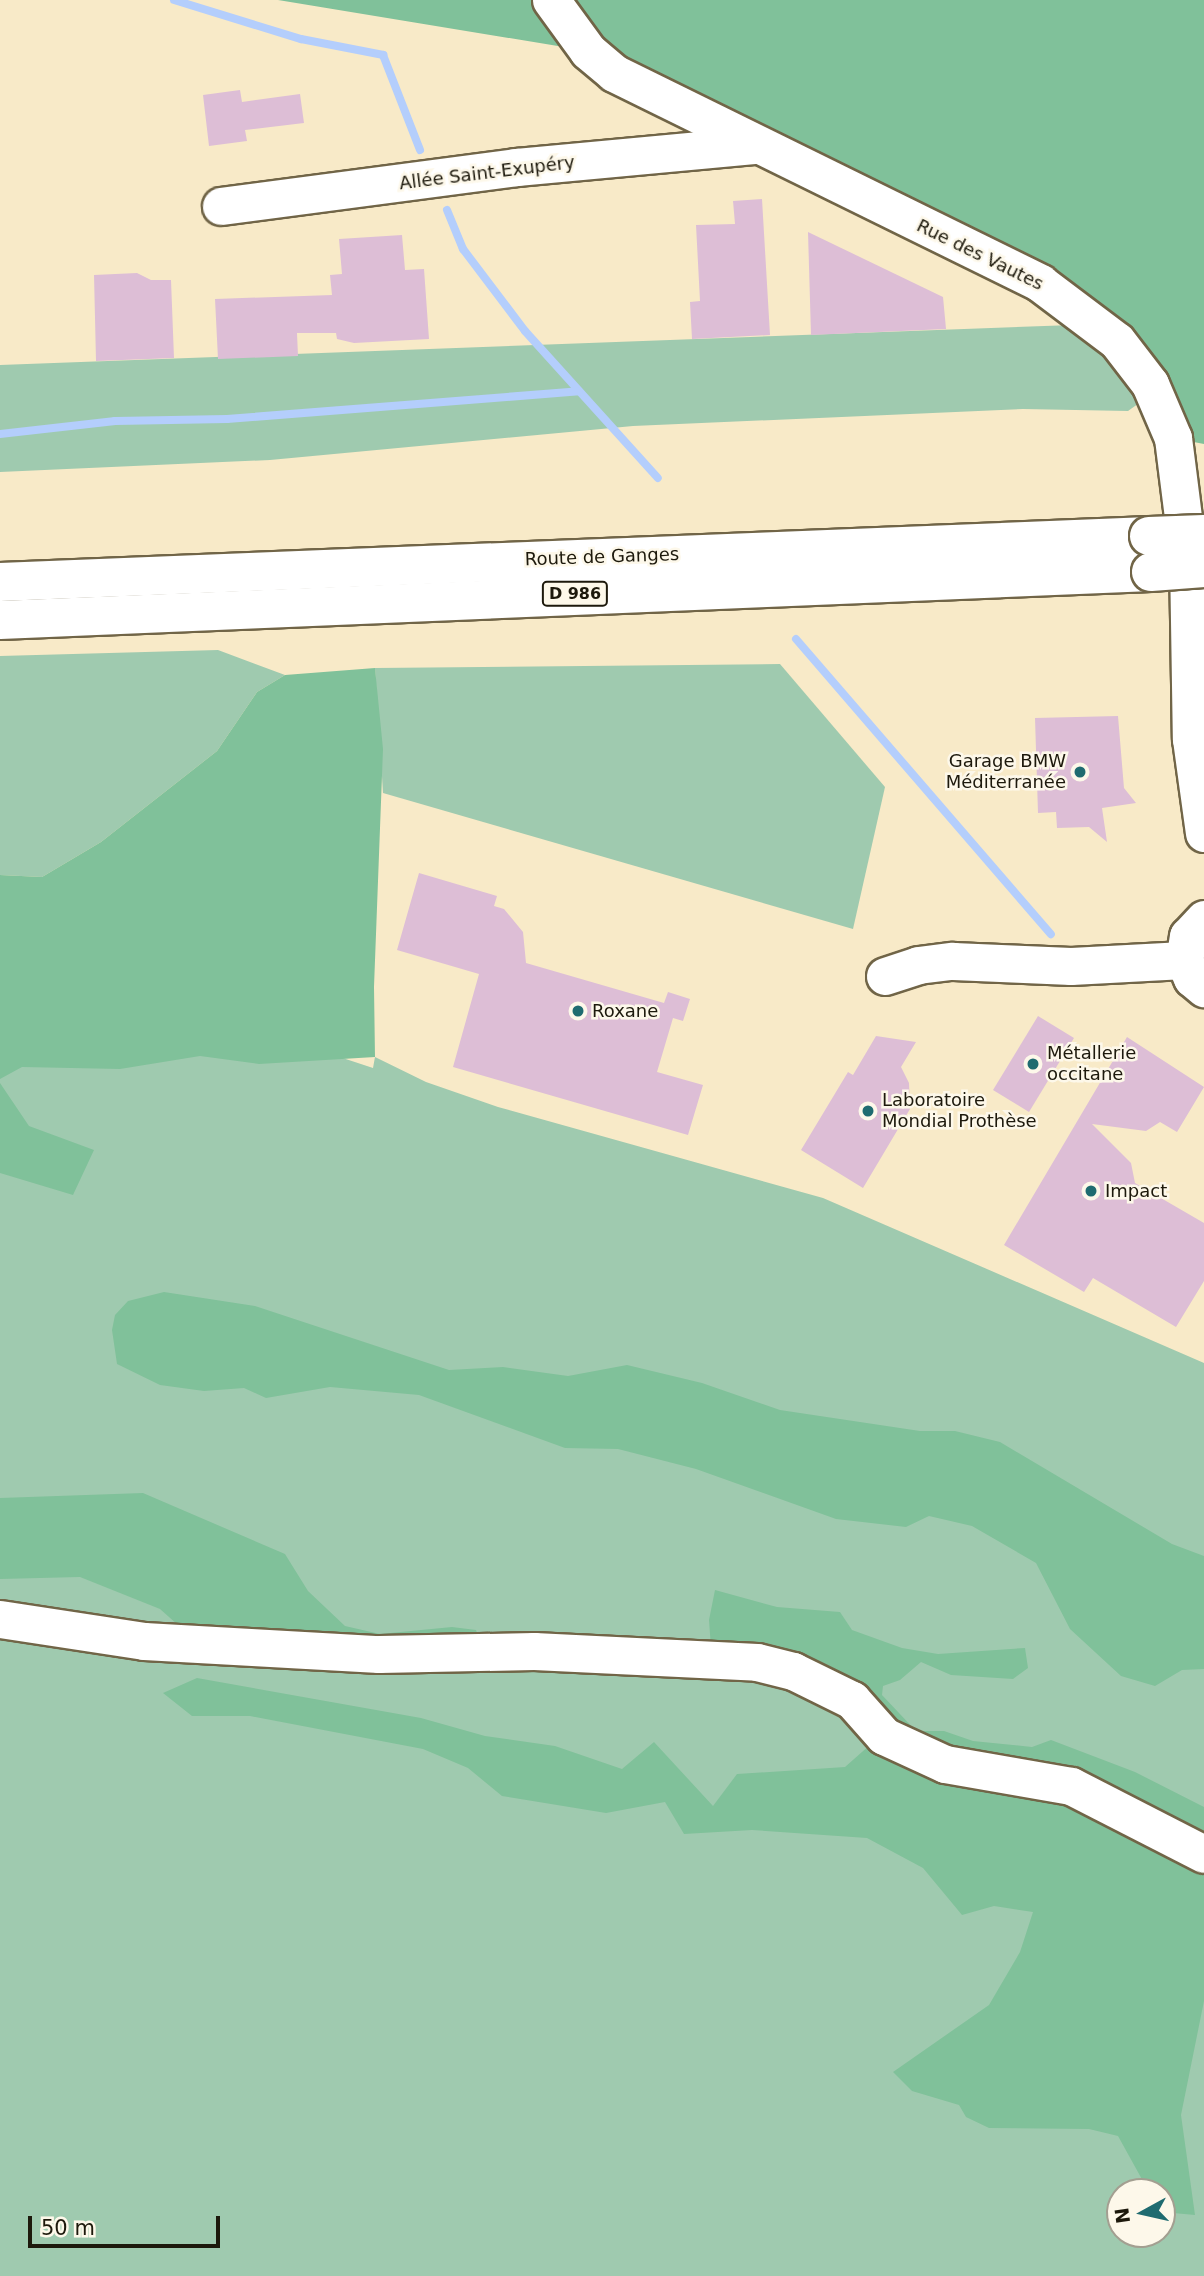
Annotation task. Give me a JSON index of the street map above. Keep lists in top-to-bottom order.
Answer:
{
  "streets": {
    "main road": ["Route de Ganges", "D 986"],
    "street": ["Allée Saint-Exupéry", "Rue des Vautes"]
  },
  "crossings": [
    ["Allée Saint-Exupéry", "Rue des Vautes"],
    ["Route de Ganges", "D 986"]
  ],
  "places": [
    "Garage BMW Méditerranée",
    "Roxane",
    "Métallerie occitane",
    "Laboratoire Mondial Prothèse",
    "Impact"
  ],
  "scale_bar": "50 m",
  "north": "left"
}
